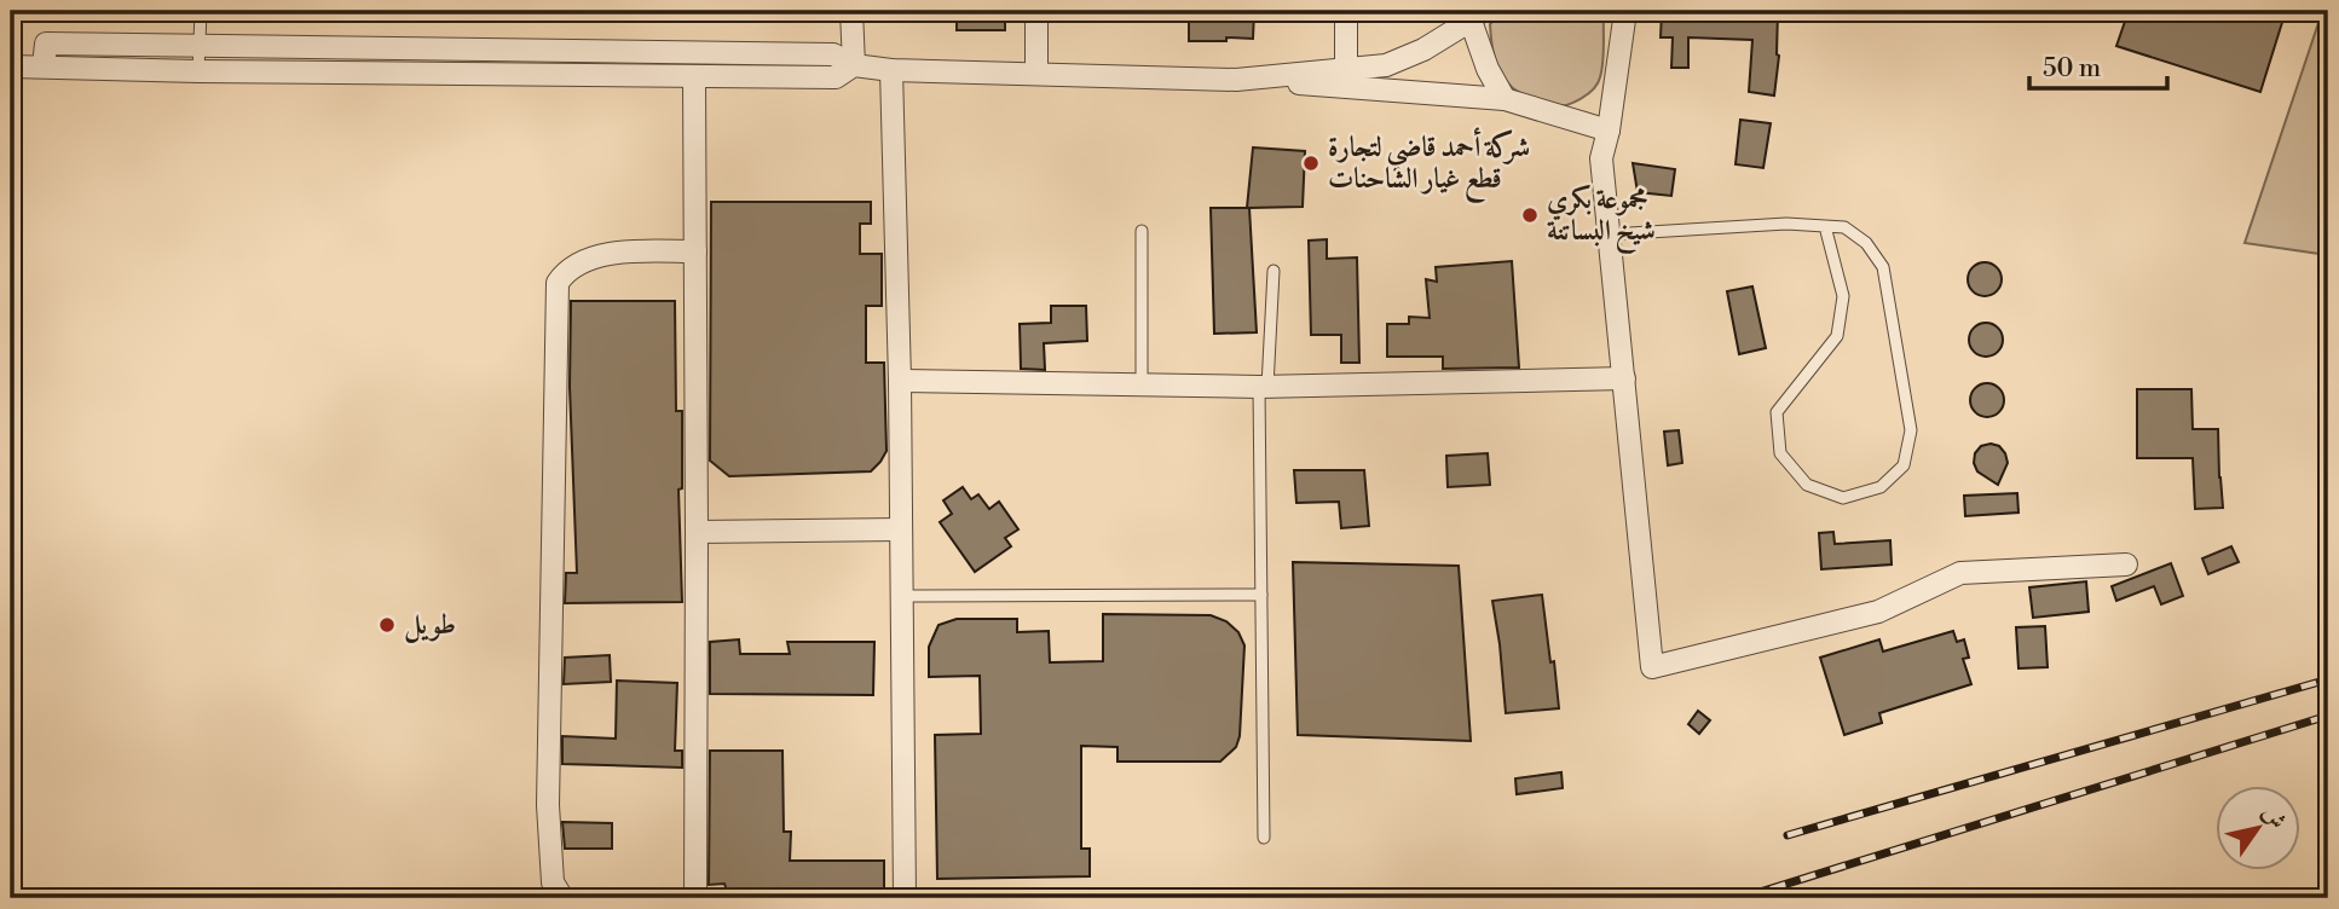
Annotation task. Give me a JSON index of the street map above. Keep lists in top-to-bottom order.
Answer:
{
  "places": ["شركة أحمد قاضي لتجارة قطع غيار الشاحنات", "مجموعة بكري شيخ البساتنة", "طويل"],
  "scale_bar": "50 m",
  "north": "top right"
}
